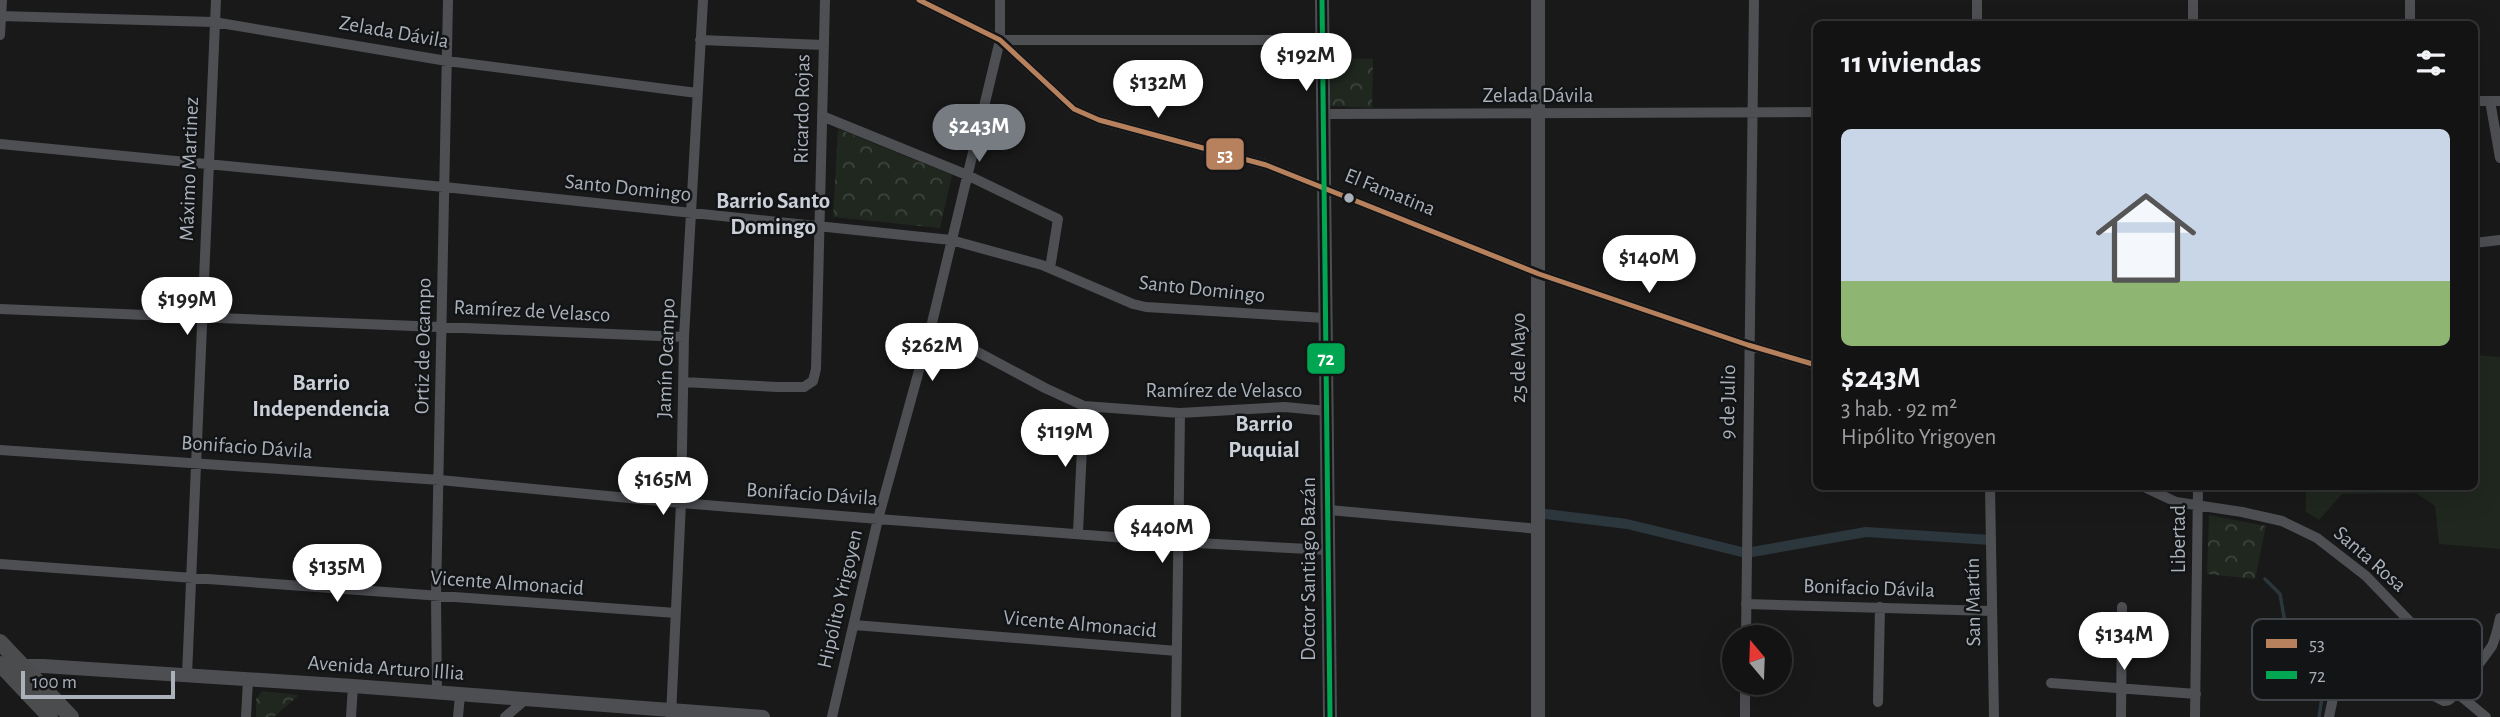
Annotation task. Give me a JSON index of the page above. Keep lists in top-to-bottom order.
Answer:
{
  "streets": {
    "main road": ["25 de Mayo", "Doctor Santiago Bazán", "Avenida Arturo Illia"],
    "street": [
      "Zelada Dávila",
      "Ricardo Rojas",
      "Máximo Martinez",
      "Santo Domingo",
      "El Famatina",
      "Ramírez de Velasco",
      "Ortiz de Ocampo",
      "Jamín Ocampo",
      "9 de Julio",
      "Bonifacio Dávila",
      "Libertad",
      "Santa Rosa",
      "Vicente Almonacid",
      "Hipólito Yrigoyen",
      "San Martín"
    ]
  },
  "crossings": [
    ["Zelada Dávila", "Máximo Martinez"],
    ["Zelada Dávila", "Ortiz de Ocampo"],
    ["Zelada Dávila", "Jamín Ocampo"],
    ["Zelada Dávila", "25 de Mayo"],
    ["Zelada Dávila", "9 de Julio"],
    ["Zelada Dávila", "Doctor Santiago Bazán"],
    ["Ricardo Rojas", "Santo Domingo"],
    ["Ricardo Rojas", "Jamín Ocampo"],
    ["Máximo Martinez", "Santo Domingo"],
    ["Máximo Martinez", "Ramírez de Velasco"],
    ["Máximo Martinez", "Bonifacio Dávila"],
    ["Máximo Martinez", "Vicente Almonacid"],
    ["Máximo Martinez", "Avenida Arturo Illia"],
    ["Santo Domingo", "Ortiz de Ocampo"],
    ["Santo Domingo", "Jamín Ocampo"],
    ["Santo Domingo", "Doctor Santiago Bazán"],
    ["Santo Domingo", "Hipólito Yrigoyen"],
    ["El Famatina", "25 de Mayo"],
    ["El Famatina", "9 de Julio"],
    ["El Famatina", "Doctor Santiago Bazán"],
    ["El Famatina", "Hipólito Yrigoyen"],
    ["Ramírez de Velasco", "Ortiz de Ocampo"],
    ["Ramírez de Velasco", "Jamín Ocampo"],
    ["Ramírez de Velasco", "Doctor Santiago Bazán"],
    ["Ramírez de Velasco", "Hipólito Yrigoyen"],
    ["Ortiz de Ocampo", "Bonifacio Dávila"],
    ["Ortiz de Ocampo", "Vicente Almonacid"],
    ["Ortiz de Ocampo", "Avenida Arturo Illia"],
    ["Jamín Ocampo", "Bonifacio Dávila"],
    ["Jamín Ocampo", "Vicente Almonacid"],
    ["Jamín Ocampo", "Avenida Arturo Illia"],
    ["9 de Julio", "Bonifacio Dávila"],
    ["Bonifacio Dávila", "Doctor Santiago Bazán"],
    ["Bonifacio Dávila", "Hipólito Yrigoyen"],
    ["Bonifacio Dávila", "San Martín"],
    ["Libertad", "Santa Rosa"],
    ["Vicente Almonacid", "Hipólito Yrigoyen"]
  ],
  "districts": ["Barrio Santo Domingo", "Barrio Independencia", "Barrio Puquial"],
  "lines": ["transit line 53", "transit line 72"],
  "legend": ["53", "72"],
  "scale_bar": "100 m",
  "north": "top",
  "page": {
    "heading": "11 viviendas",
    "price": [
      "$192M",
      "$132M",
      "$243M",
      "$140M",
      "$199M",
      "$262M",
      "$119M",
      "$165M",
      "$440M",
      "$135M",
      "$134M"
    ],
    "list": [
      {
        "name": "$243M",
        "note": "3 hab. · 92 m² · Hipólito Yrigoyen"
      }
    ],
    "scale": "100 m"
  }
}
